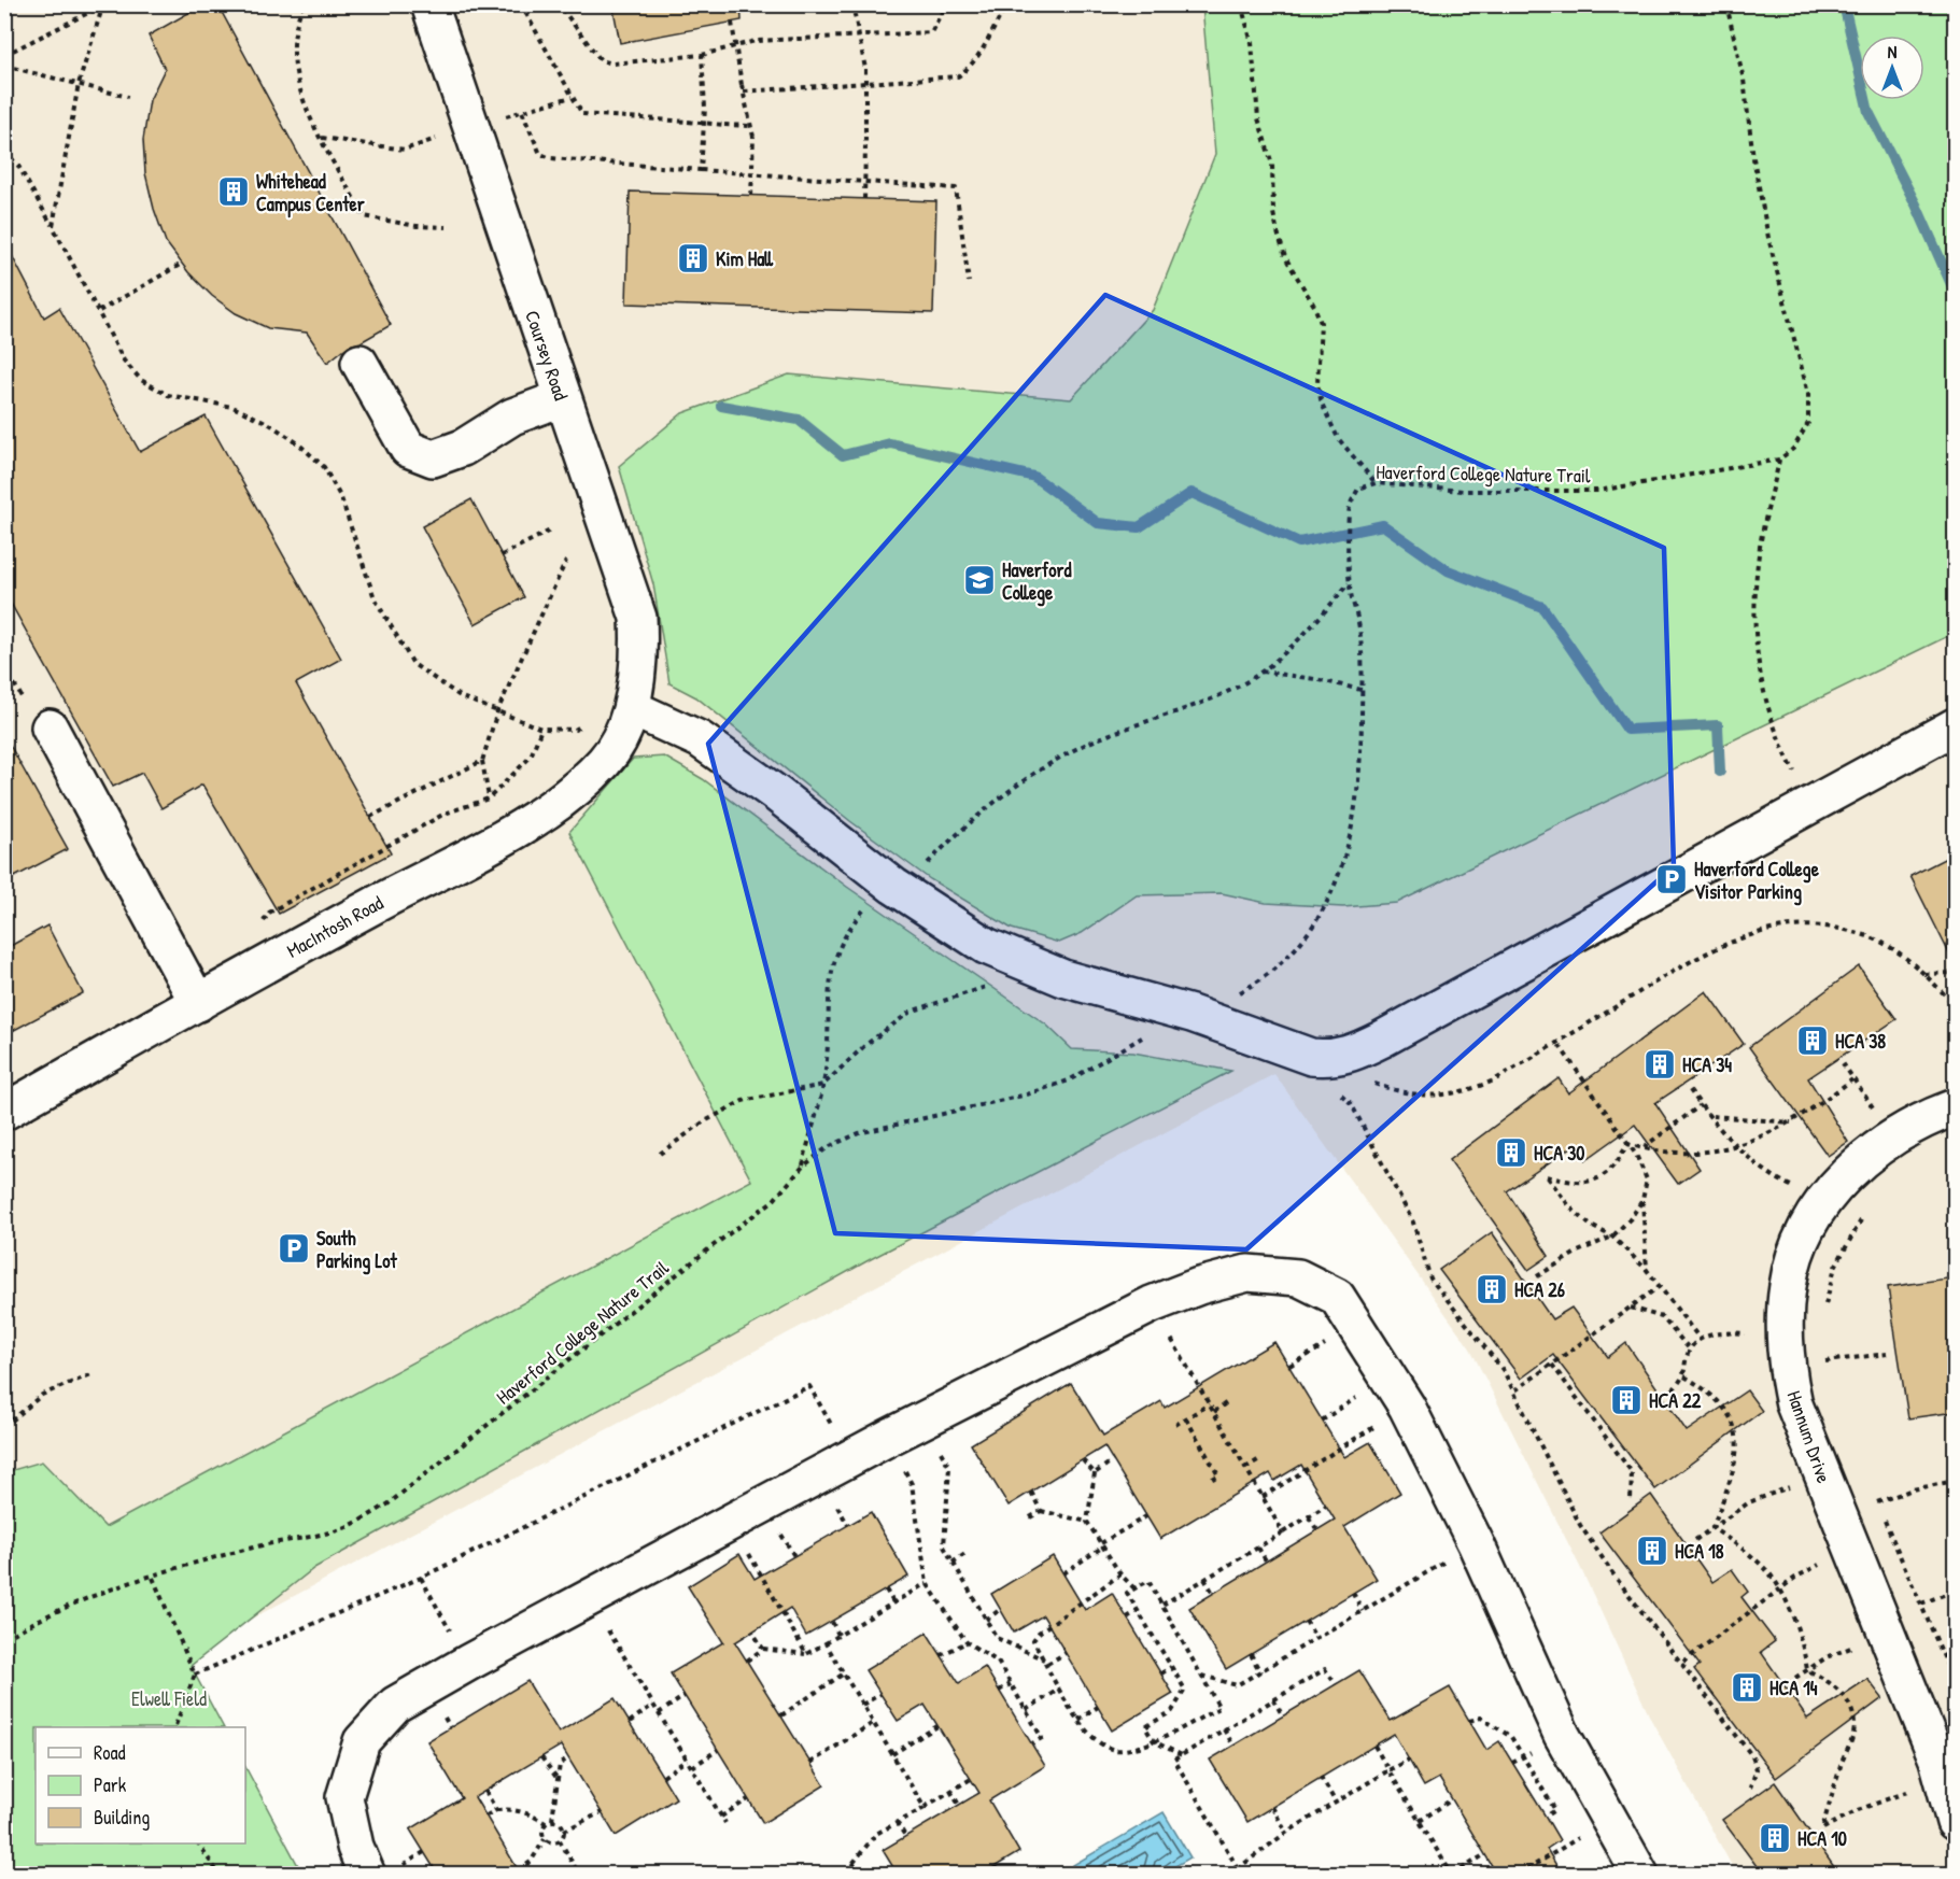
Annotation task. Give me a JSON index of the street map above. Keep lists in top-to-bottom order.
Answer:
{
  "streets": {
    "street": ["Coursey Road", "MacIntosh Road", "Hannum Drive"],
    "path": ["Haverford College Nature Trail"]
  },
  "crossings": [
    ["Coursey Road", "MacIntosh Road"]
  ],
  "parks": ["Elwell Field"],
  "places": {
    "building": [
      "Whitehead Campus Center",
      "Kim Hall",
      "HCA 38",
      "HCA 34",
      "HCA 30",
      "HCA 26",
      "HCA 22",
      "HCA 18",
      "HCA 14",
      "HCA 10"
    ],
    "school or university": ["Haverford College"],
    "parking": ["Haverford College Visitor Parking", "South Parking Lot"]
  },
  "legend": ["Road", "Park", "Building"],
  "north": "top"
}
